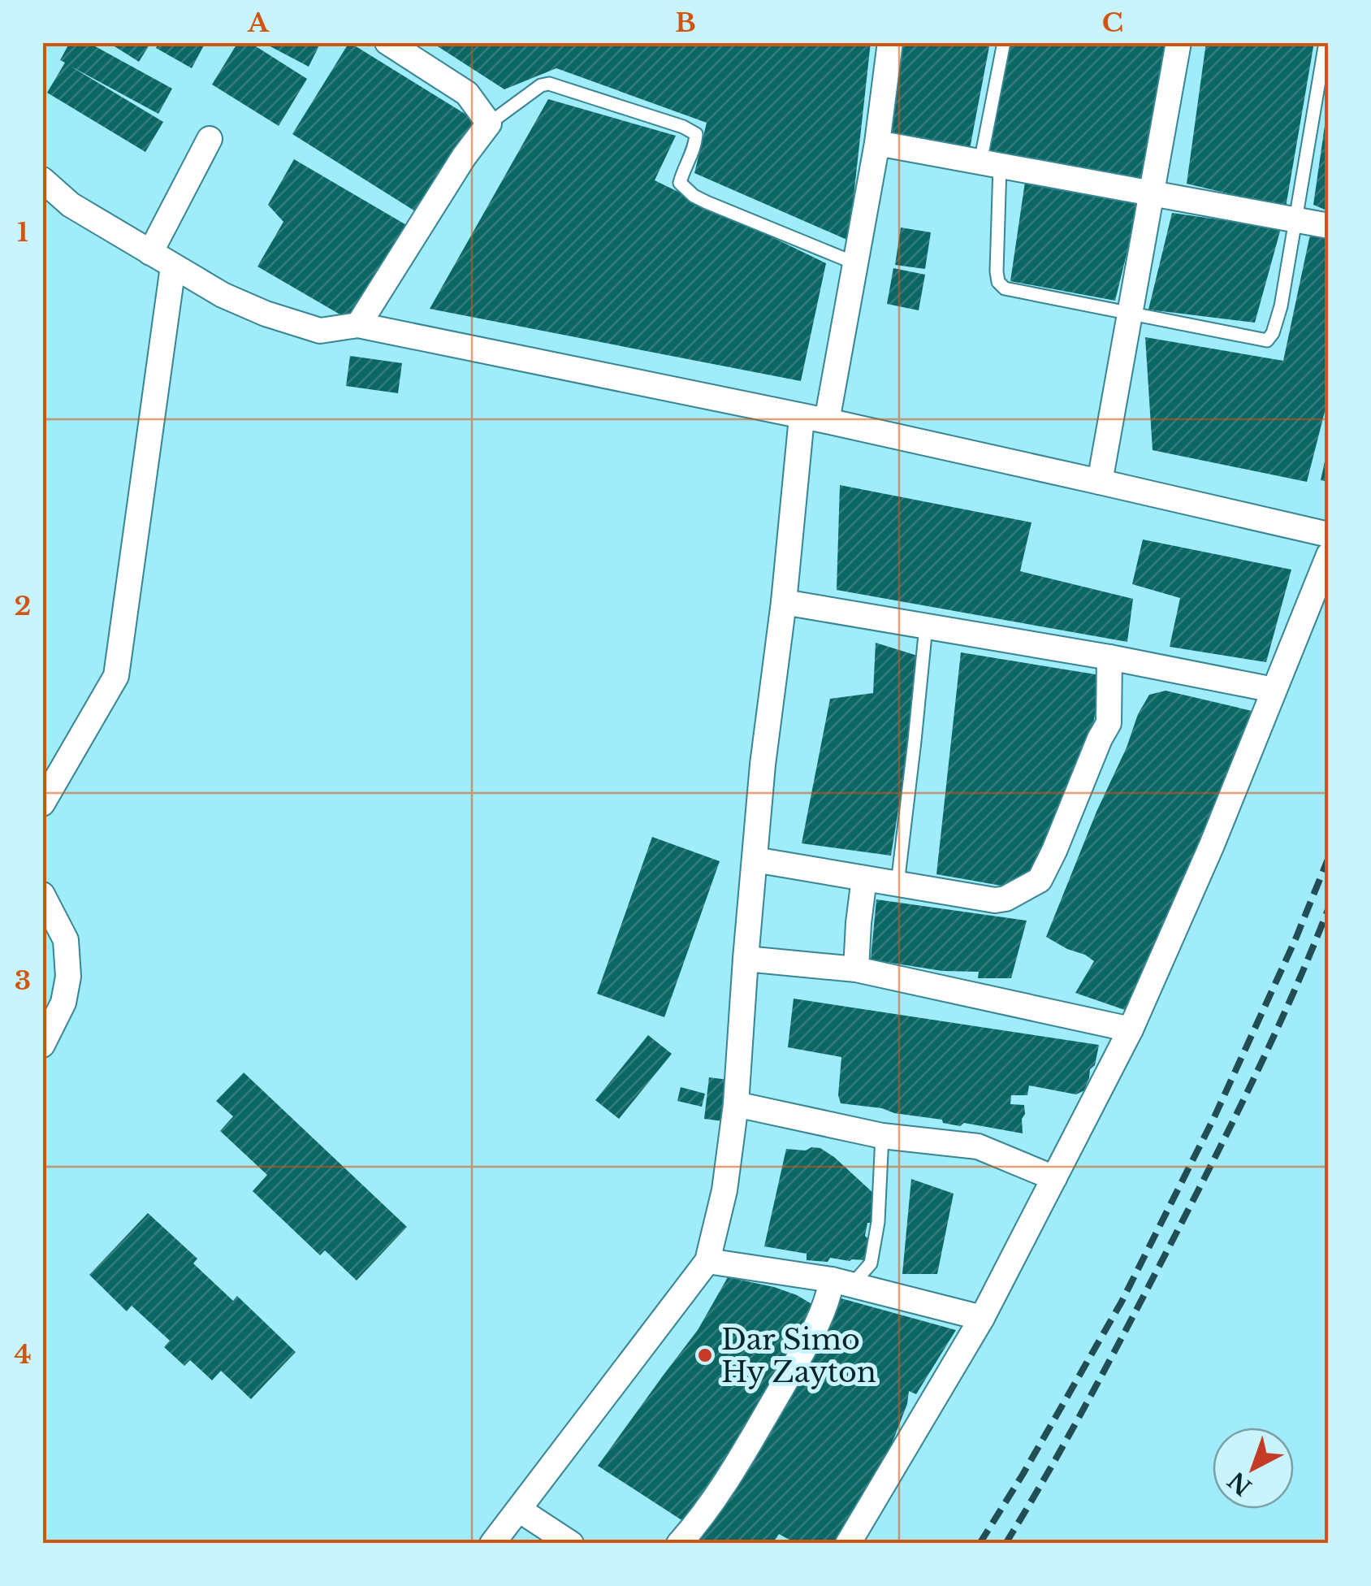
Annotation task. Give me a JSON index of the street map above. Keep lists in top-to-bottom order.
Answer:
{
  "places": ["Dar Simo Hy Zayton"],
  "north": "bottom left",
  "grid": {
    "columns": ["A", "B", "C"],
    "rows": [
      "1",
      "2",
      "3",
      "4"
    ]
  }
}
